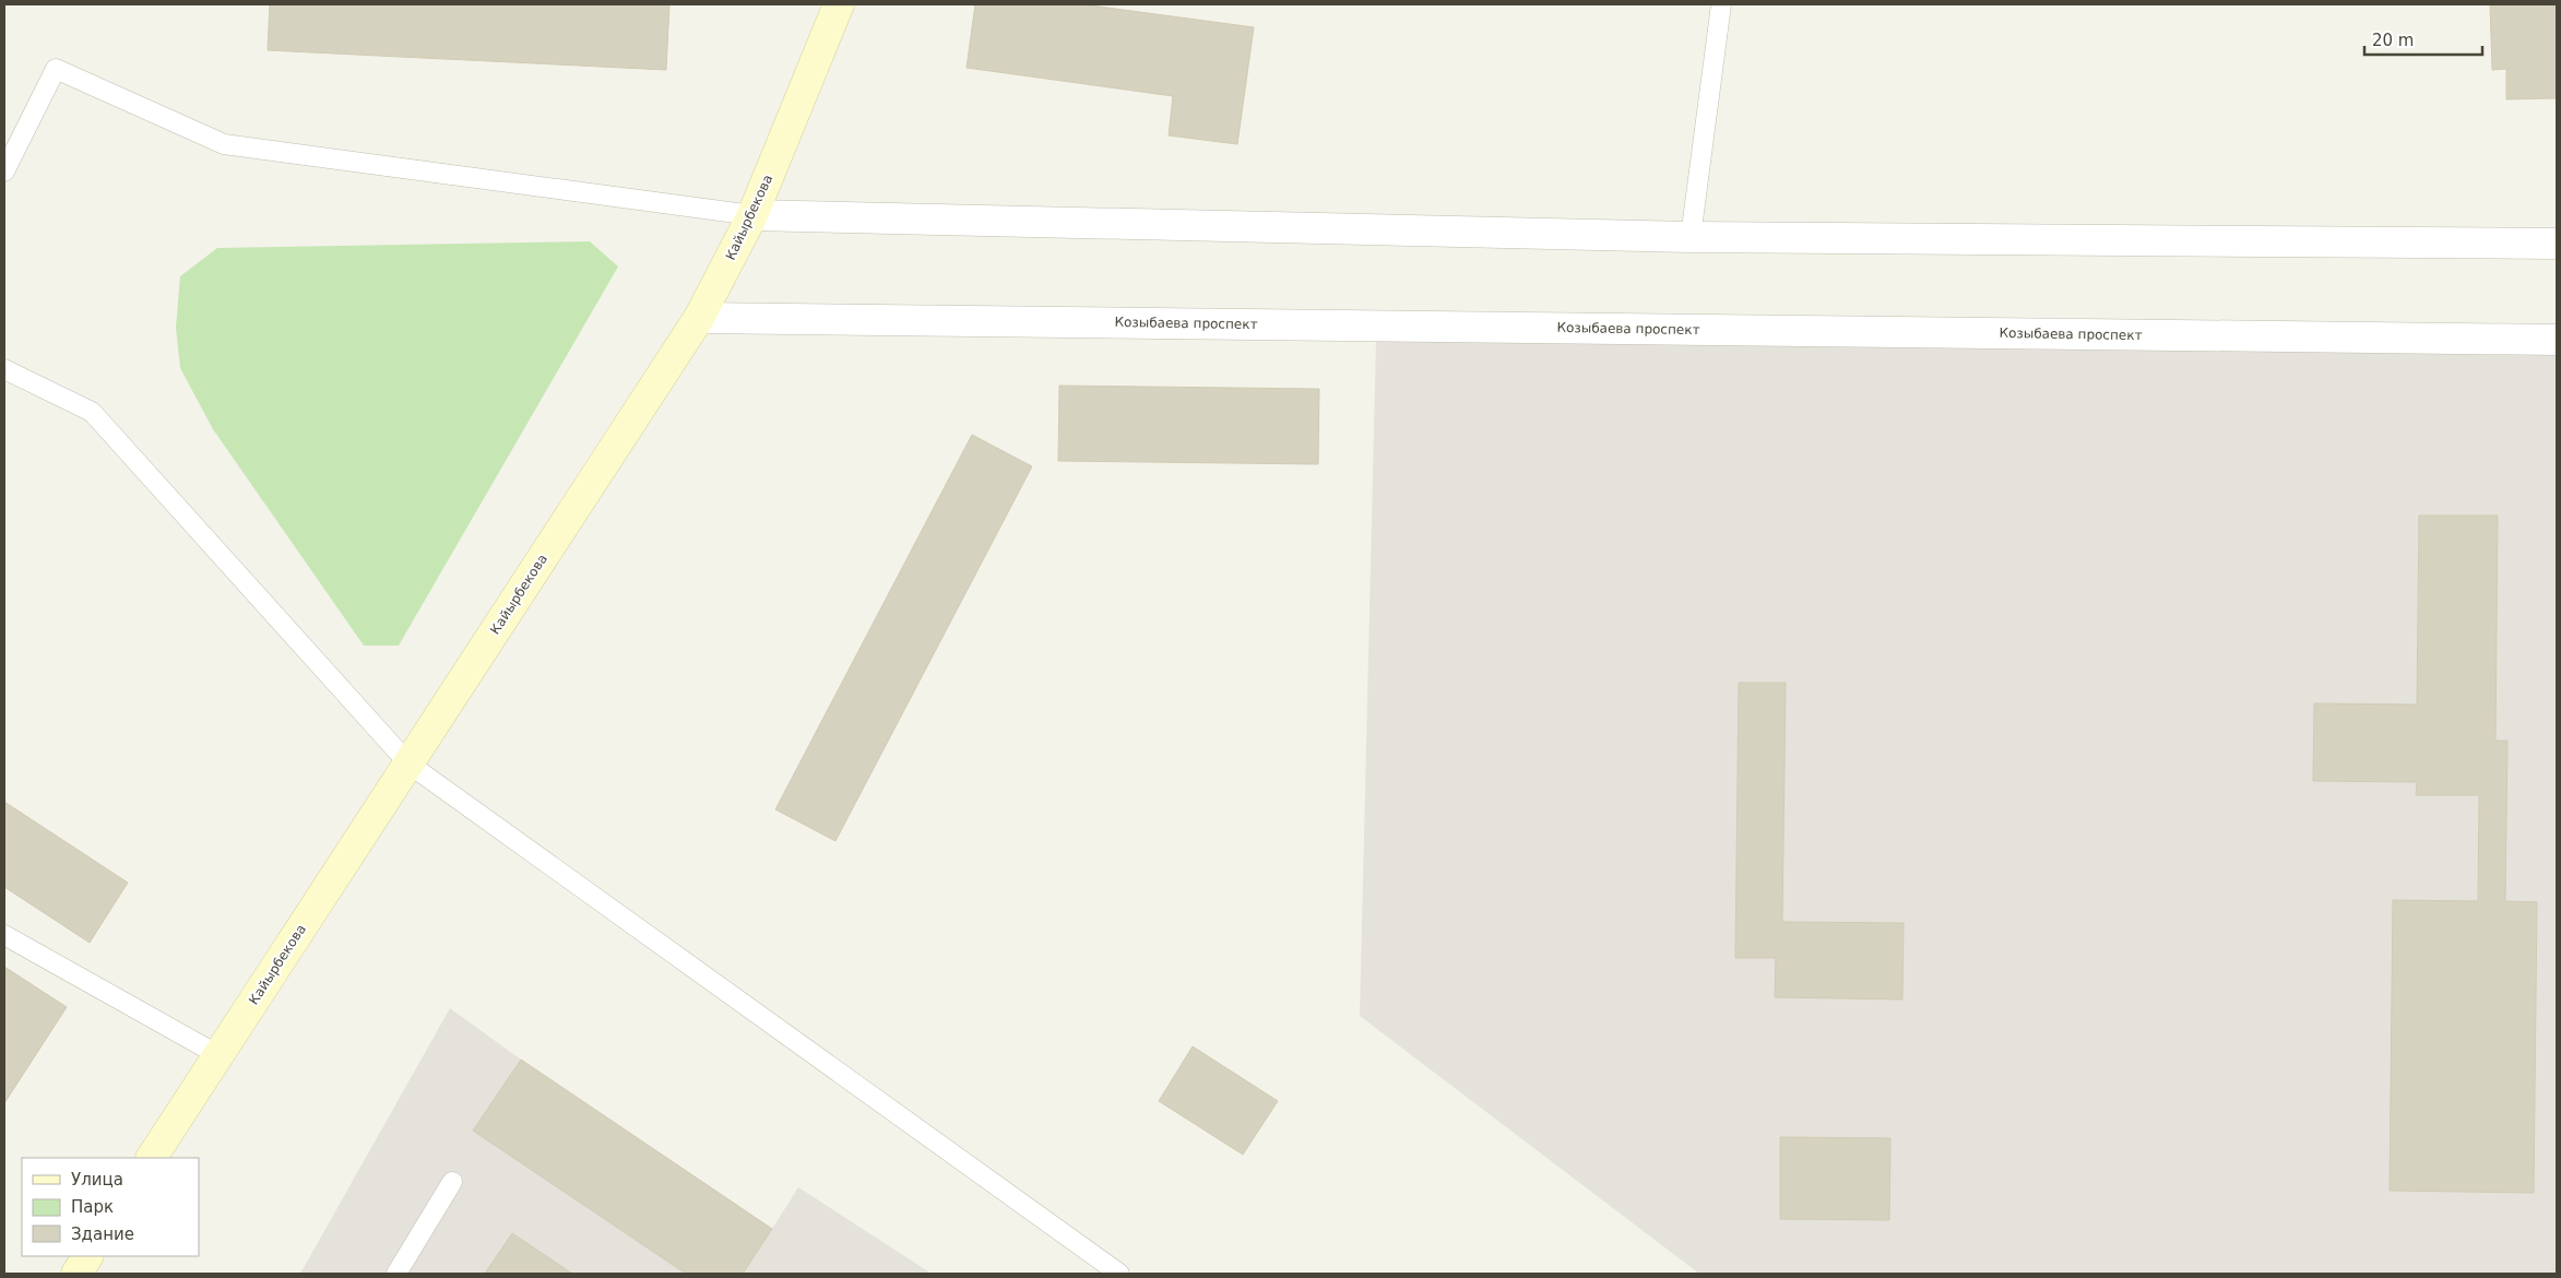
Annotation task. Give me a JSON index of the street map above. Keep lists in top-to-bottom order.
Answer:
{
  "streets": {
    "main road": ["Кайырбекова"],
    "street": ["Козыбаева проспект"]
  },
  "crossings": [
    ["Кайырбекова", "Козыбаева проспект"]
  ],
  "legend": ["Улица", "Парк", "Здание"],
  "scale_bar": "20 m"
}
